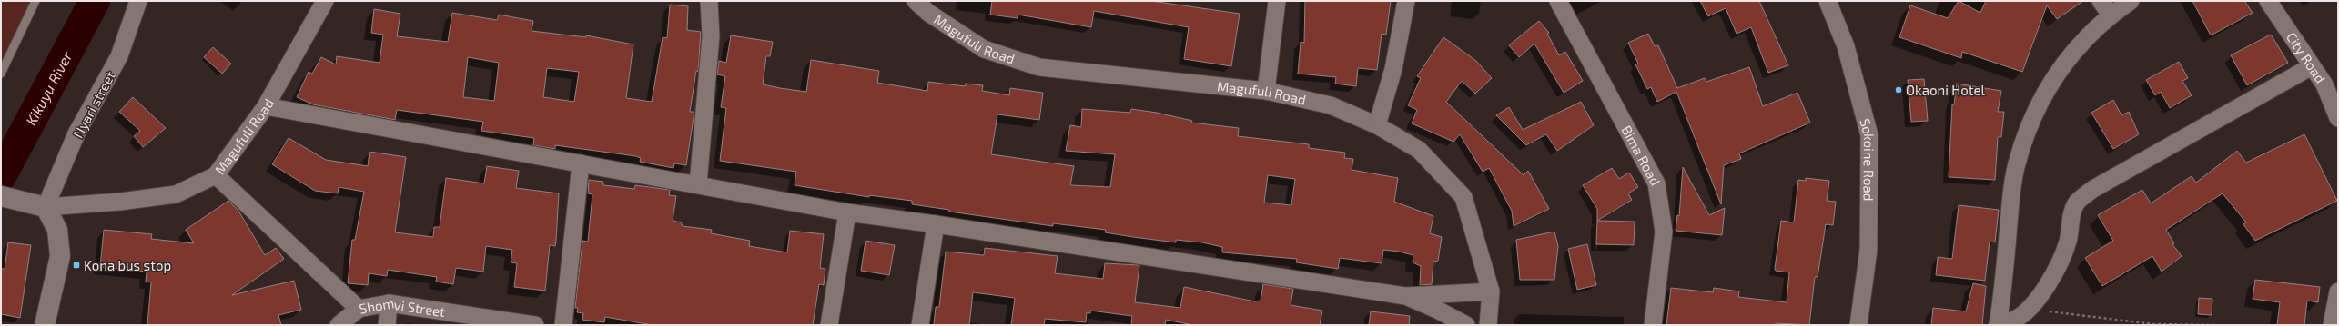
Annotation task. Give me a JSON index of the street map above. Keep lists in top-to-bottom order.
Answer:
{
  "streets": {
    "street": [
      "Magufuli Road",
      "City Road",
      "Nyari street",
      "Bima Road",
      "Sokoine Road",
      "Shomvi Street"
    ]
  },
  "crossings": [
    ["Magufuli Road", "Nyari street"]
  ],
  "water": ["Kikuyu River"],
  "places": {
    "other": ["Okaoni Hotel"],
    "transit": ["Kona bus stop"]
  }
}
